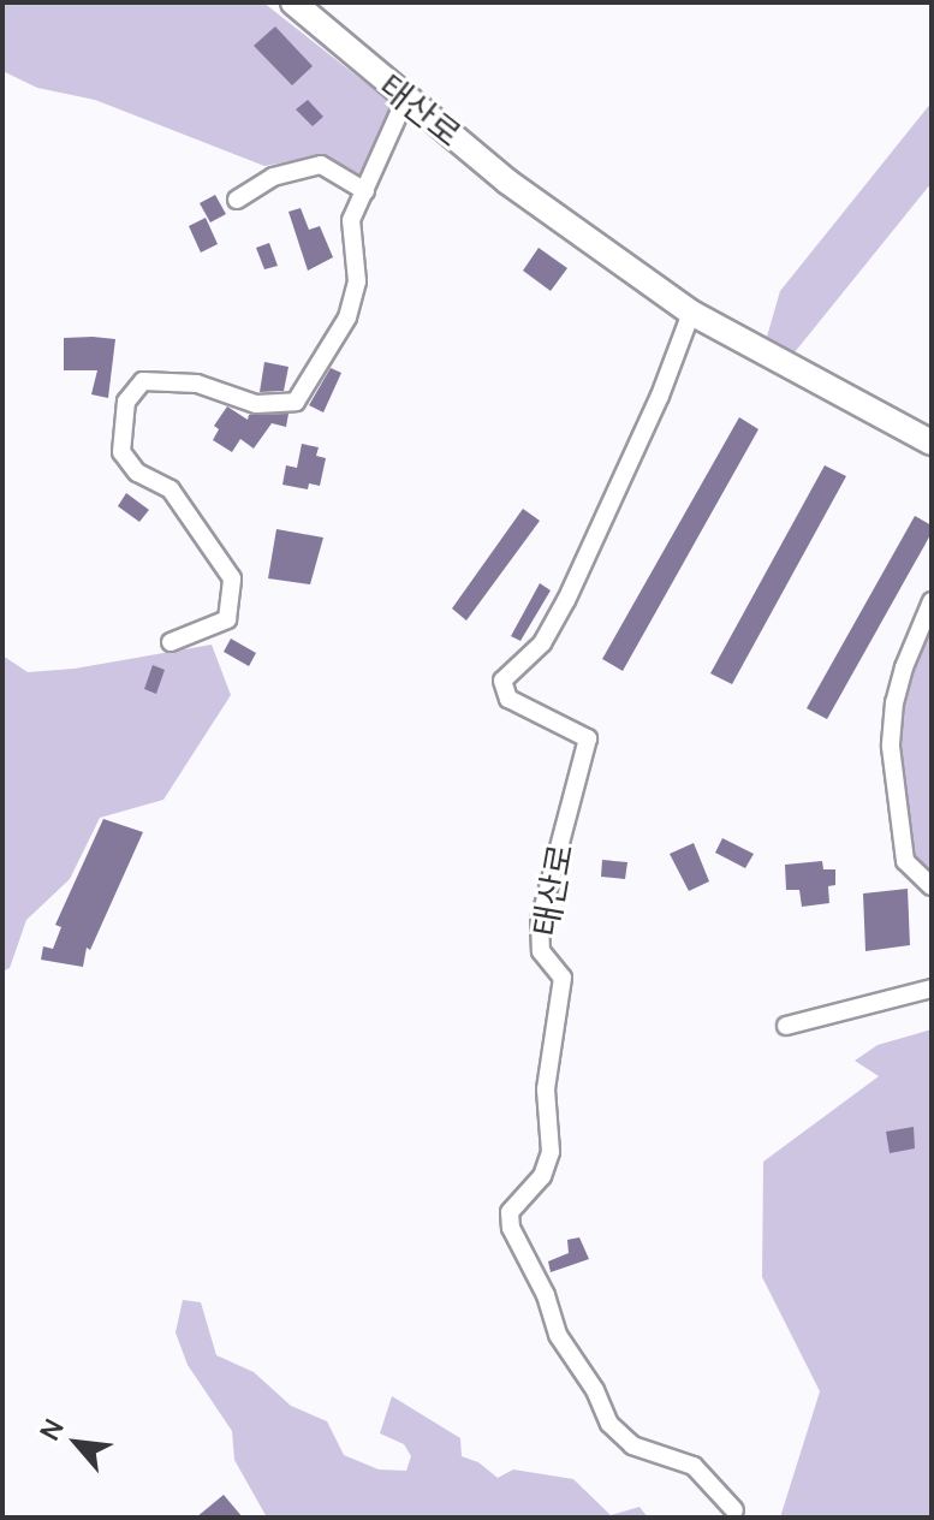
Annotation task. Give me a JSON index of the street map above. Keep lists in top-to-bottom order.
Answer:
{
  "streets": {
    "street": ["태산로"]
  },
  "north": "top left"
}
